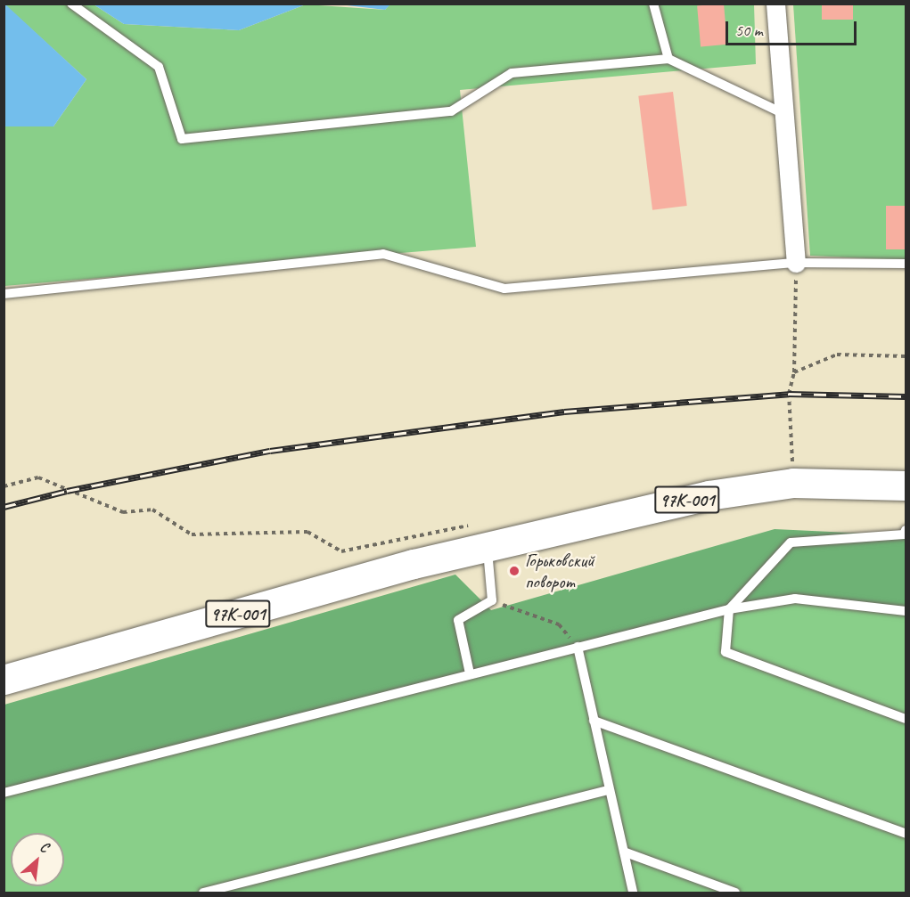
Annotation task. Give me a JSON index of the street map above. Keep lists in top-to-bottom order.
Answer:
{
  "streets": {
    "main road": ["97К-001"]
  },
  "places": ["Горьковский поворот"],
  "scale_bar": "50 m",
  "north": "top right"
}
